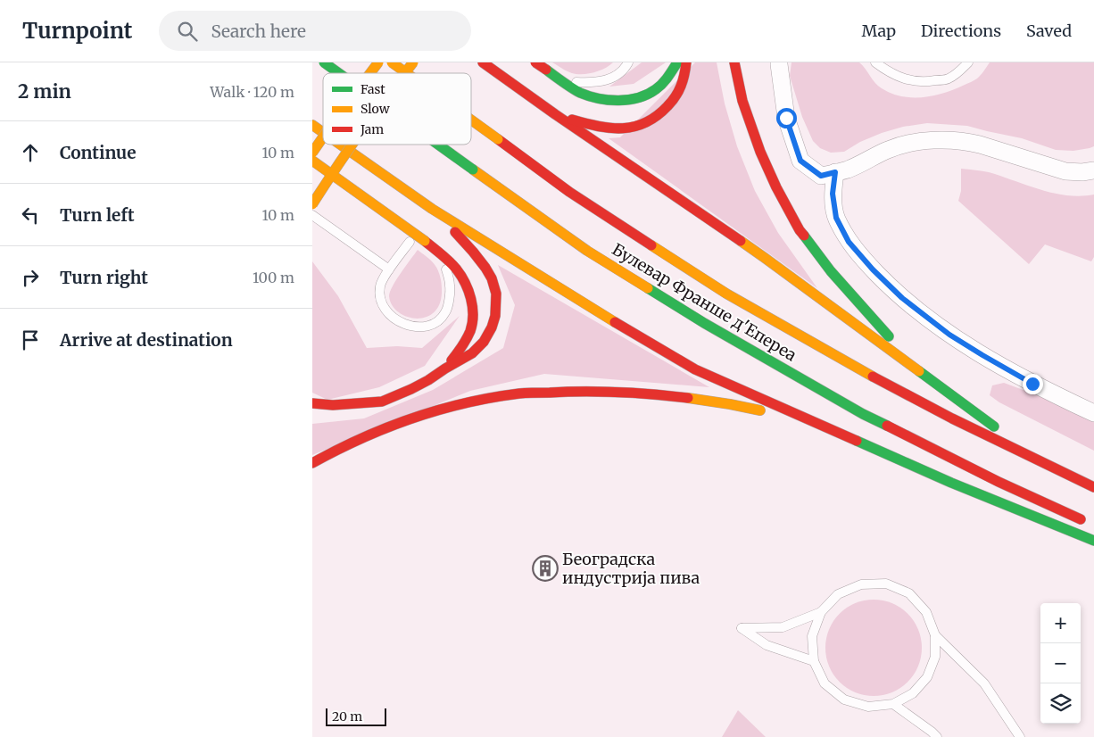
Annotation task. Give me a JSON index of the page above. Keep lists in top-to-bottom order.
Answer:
{
  "streets": {
    "main road": ["Булевар Франше д'Епереа"]
  },
  "places": {
    "building": ["Београдска индустрија пива"]
  },
  "legend": ["Fast", "Slow", "Jam"],
  "scale_bar": "20 m",
  "page": {
    "header": "Turnpoint",
    "search": "Search here",
    "nav": ["Map", "Directions", "Saved"],
    "heading": ["2 min", "Walk · 120 m"],
    "list": [
      ["Continue", "10 m"],
      ["Turn left", "10 m"],
      ["Turn right", "100 m"],
      "Arrive at destination"
    ],
    "map_buttons": ["+", "−"],
    "scale": "20 m"
  }
}
